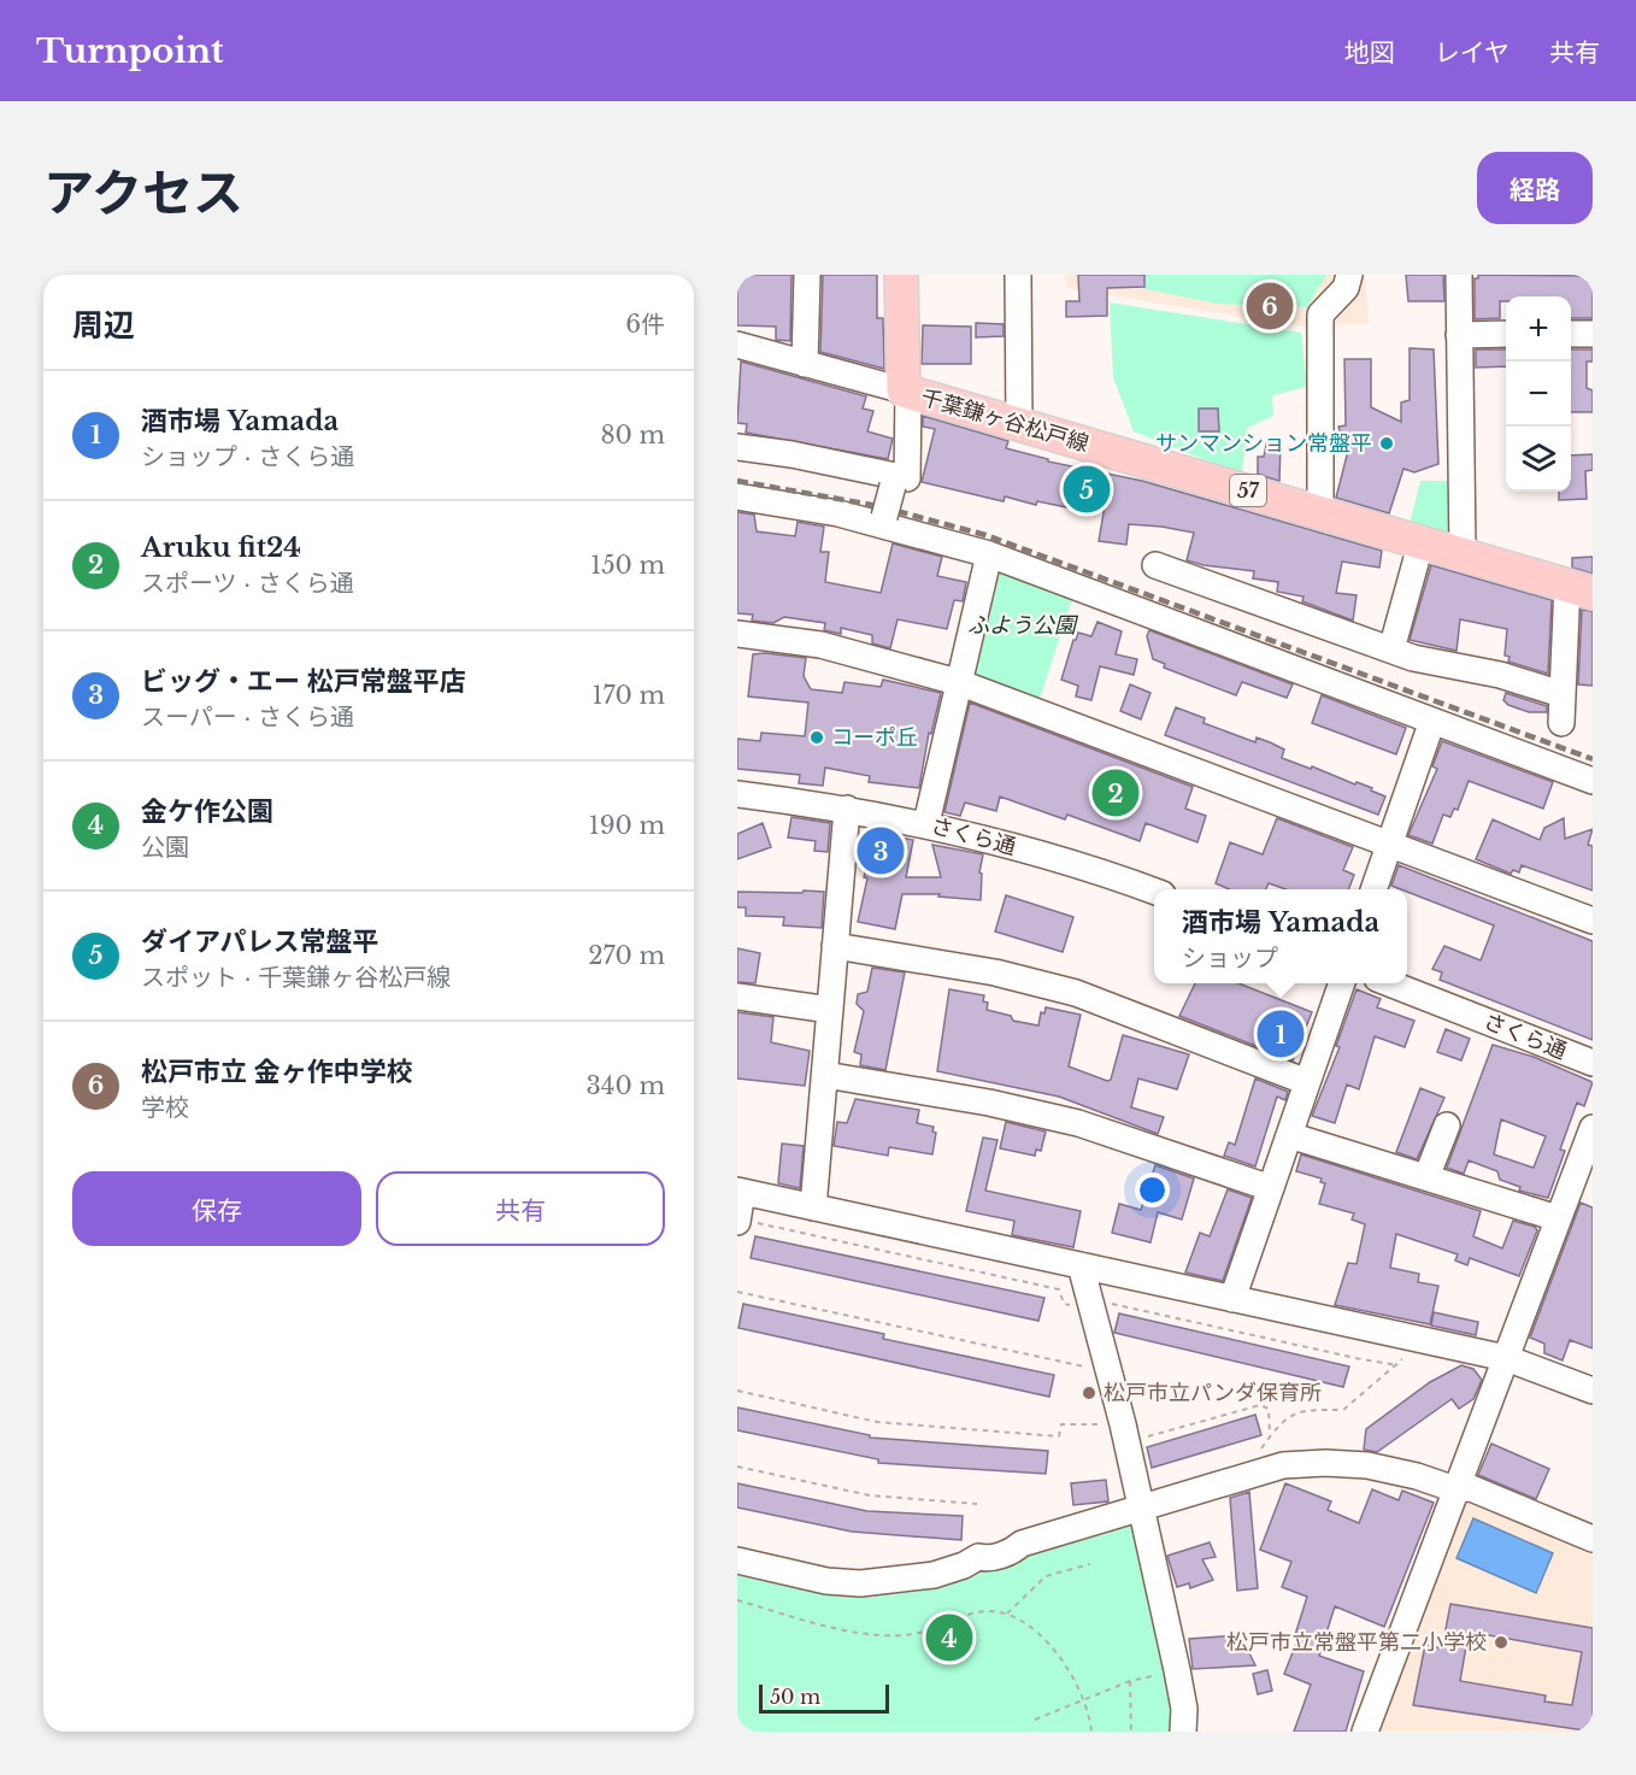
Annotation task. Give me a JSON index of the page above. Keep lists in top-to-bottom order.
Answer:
{
  "streets": {
    "main road": ["千葉鎌ヶ谷松戸線", "57"],
    "street": ["さくら通"]
  },
  "parks": ["ふよう公園"],
  "places": [
    "サンマンション常盤平",
    "コーポ丘",
    "松戸市立パンダ保育所",
    "松戸市立常盤平第二小学校"
  ],
  "scale_bar": "50 m",
  "page": {
    "header": "Turnpoint",
    "nav": ["地図", "レイヤ", "共有"],
    "title": "アクセス",
    "buttons": [
      "経路",
      ["保存", "共有"]
    ],
    "heading": ["周辺", "6件"],
    "pins": [
      "6",
      "5",
      "2",
      "3",
      "1",
      "4"
    ],
    "map_buttons": ["+", "−"],
    "list": [
      {
        "mark": "1",
        "name": "酒市場 Yamada",
        "note": "ショップ · さくら通",
        "value": "80 m"
      },
      {
        "mark": "2",
        "name": "Aruku fit24",
        "note": "スポーツ · さくら通",
        "value": "150 m"
      },
      {
        "mark": "3",
        "name": "ビッグ・エー 松戸常盤平店",
        "note": "スーパー · さくら通",
        "value": "170 m"
      },
      {
        "mark": "4",
        "name": "金ケ作公園",
        "note": "公園",
        "value": "190 m"
      },
      {
        "mark": "5",
        "name": "ダイアパレス常盤平",
        "note": "スポット · 千葉鎌ヶ谷松戸線",
        "value": "270 m"
      },
      {
        "mark": "6",
        "name": "松戸市立 金ヶ作中学校",
        "note": "学校",
        "value": "340 m"
      }
    ],
    "popup": ["酒市場 Yamada", "ショップ"],
    "scale": "50 m"
  }
}
